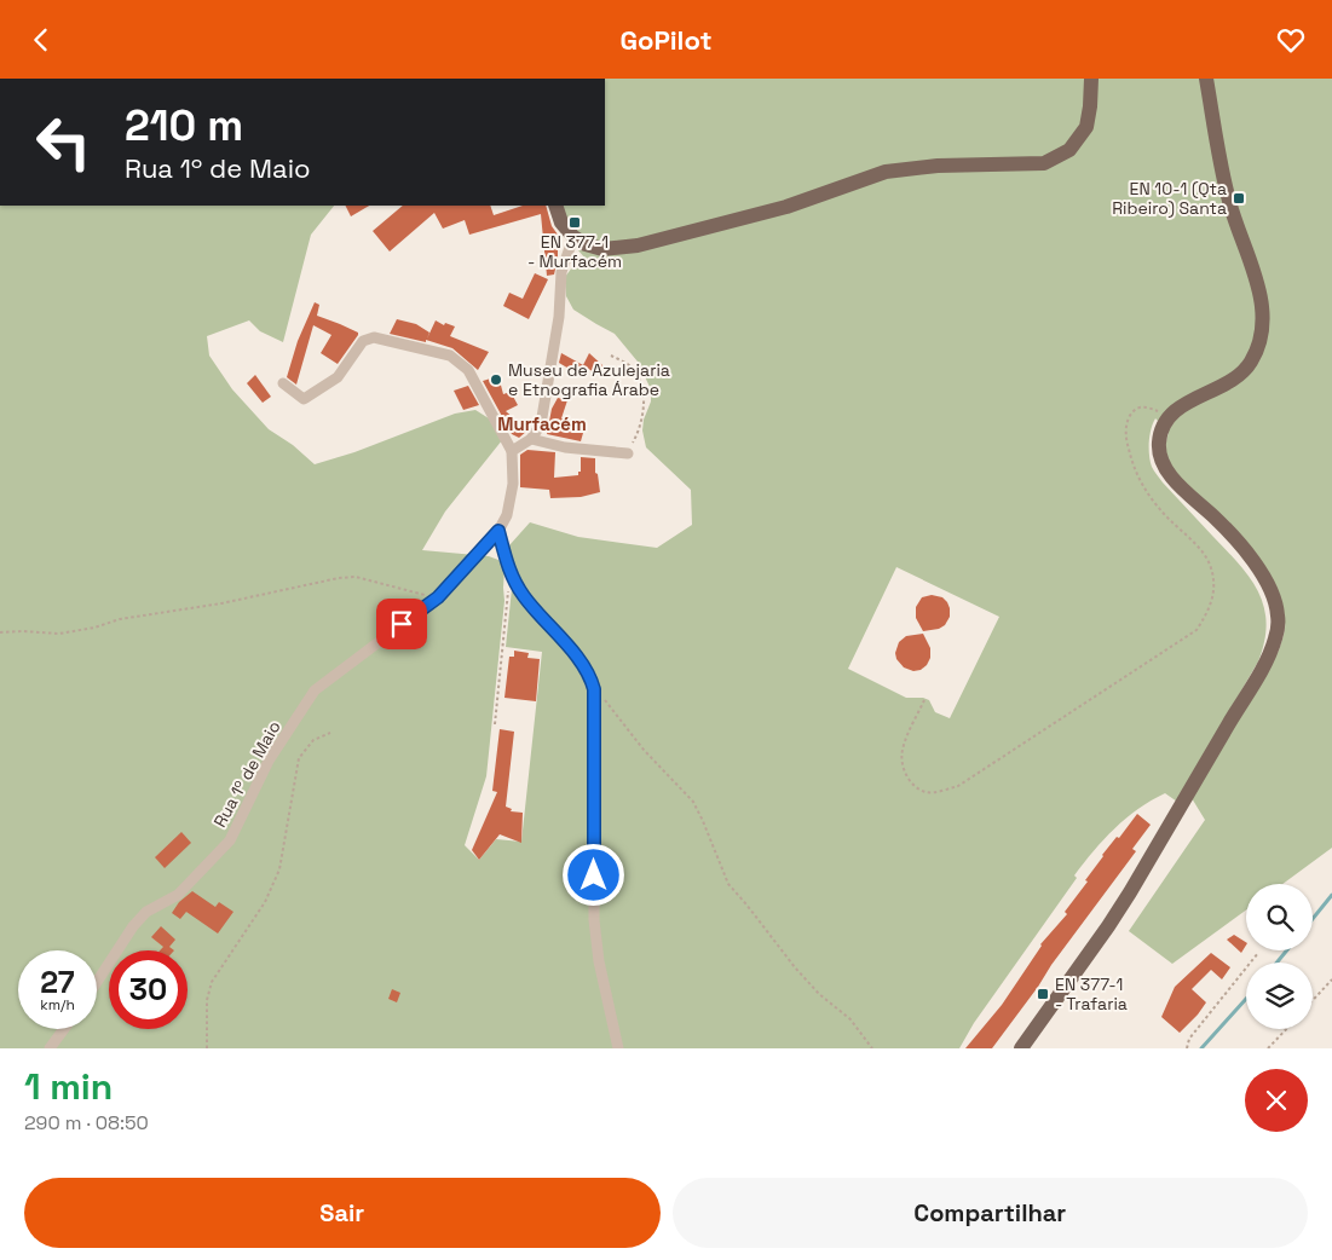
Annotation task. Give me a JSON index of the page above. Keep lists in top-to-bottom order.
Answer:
{
  "streets": {
    "street": ["Rua 1º de Maio"]
  },
  "districts": ["Murfacém"],
  "places": {
    "transit": ["EN 10-1 (Qta Ribeiro) Santa", "EN 377-1 - Murfacém", "EN 377-1 - Trafaria"],
    "other": ["Museu de Azulejaria e Etnografia Árabe"]
  },
  "page": {
    "header": "GoPilot",
    "turn": ["210 m", "Rua 1º de Maio"],
    "speed": "27 km/h",
    "limit": "30",
    "heading": ["1 min", "290 m · 08:50"],
    "buttons": ["Sair", "Compartilhar"]
  }
}
